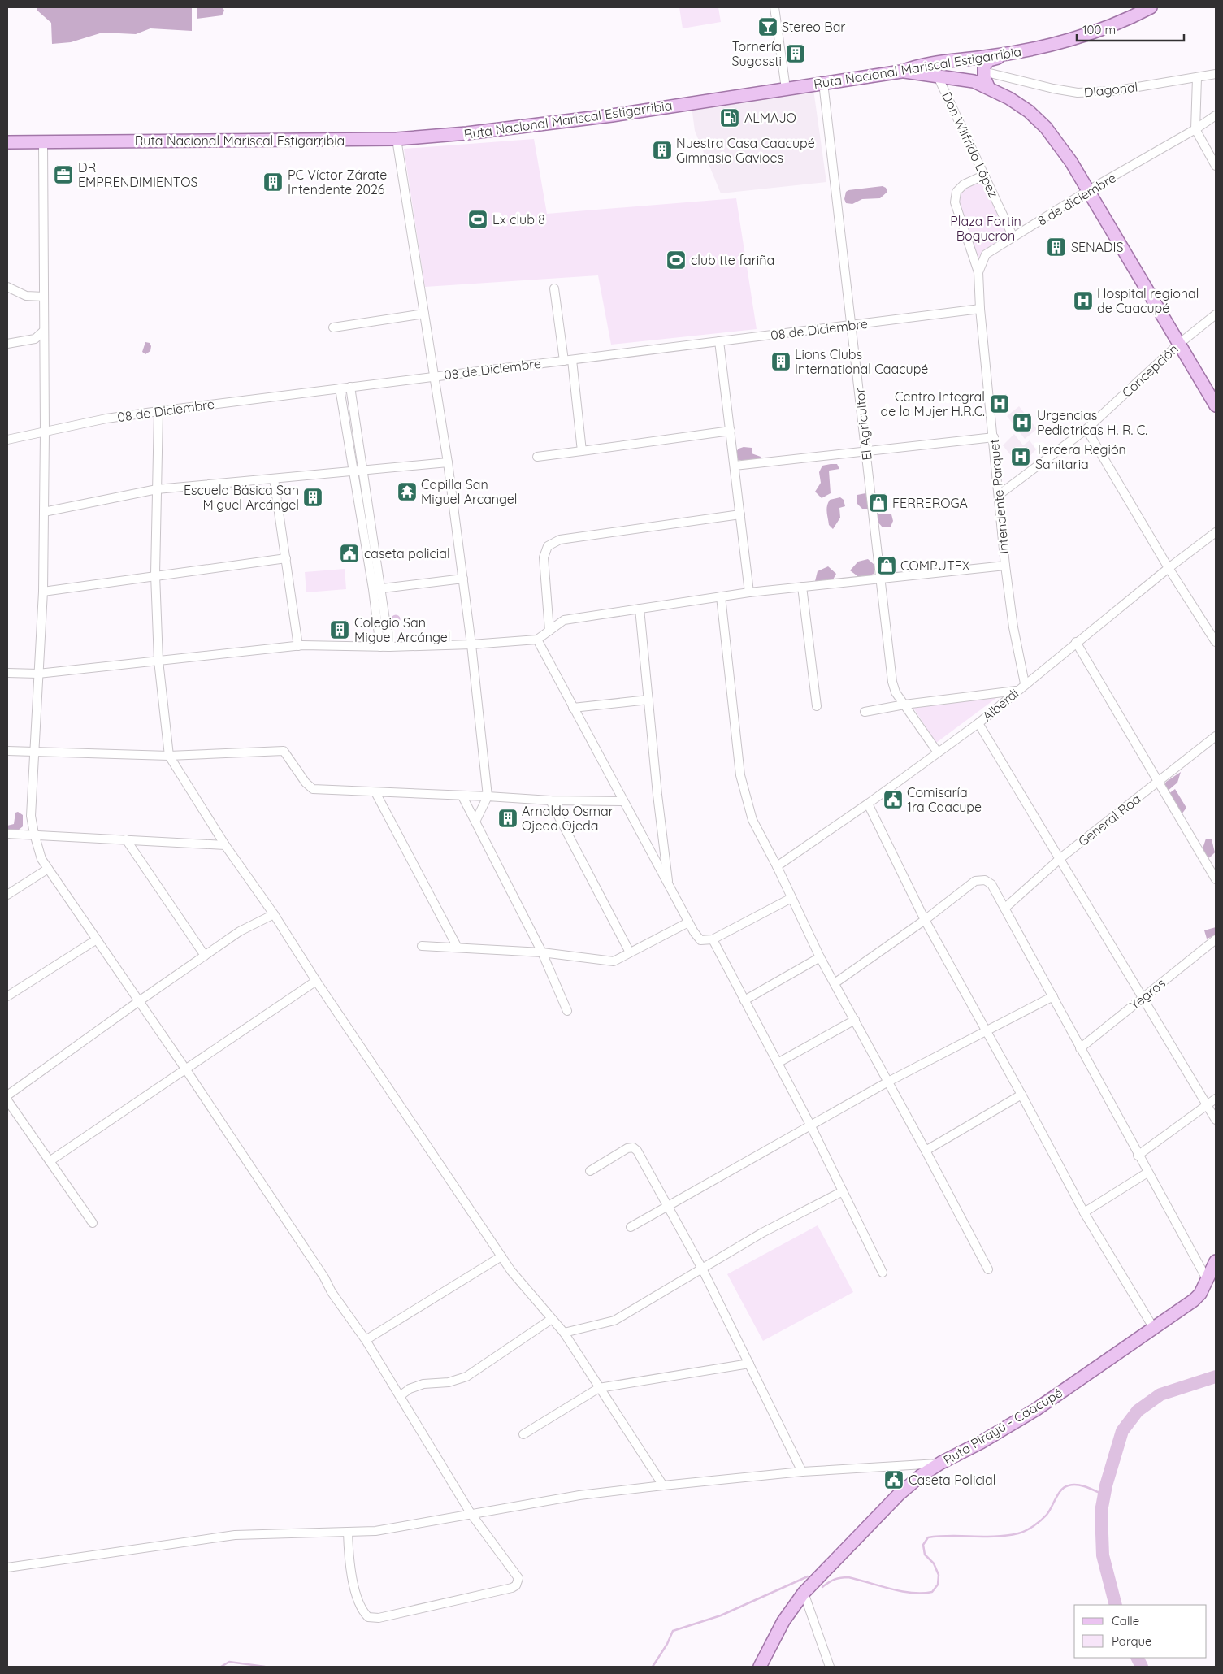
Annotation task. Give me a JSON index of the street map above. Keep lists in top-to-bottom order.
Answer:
{
  "streets": {
    "main road": ["Ruta Nacional Mariscal Estigarribia", "Ruta Pirayú - Caacupé"],
    "street": [
      "Diagonal",
      "Don Wilfrido López",
      "8 de diciembre",
      "08 de Diciembre",
      "Concepción",
      "El Agricultor",
      "Intendente Parquet",
      "Alberdi",
      "General Roa",
      "Yegros"
    ]
  },
  "crossings": [
    ["Ruta Nacional Mariscal Estigarribia", "El Agricultor"],
    ["Don Wilfrido López", "8 de diciembre"],
    ["8 de diciembre", "08 de Diciembre"],
    ["8 de diciembre", "Intendente Parquet"],
    ["08 de Diciembre", "El Agricultor"],
    ["08 de Diciembre", "Intendente Parquet"],
    ["Concepción", "Intendente Parquet"],
    ["El Agricultor", "Alberdi"],
    ["Intendente Parquet", "Alberdi"]
  ],
  "parks": ["Plaza Fortin Boqueron"],
  "places": {
    "bar": ["Stereo Bar"],
    "building": [
      "Tornería Sugassti",
      "Nuestra Casa Caacupé Gimnasio Gavioes",
      "PC Víctor Zárate Intendente 2026",
      "SENADIS",
      "Lions Clubs International Caacupé",
      "Escuela Básica San Miguel Arcángel",
      "Colegio San Miguel Arcángel",
      "Arnaldo Osmar Ojeda Ojeda"
    ],
    "fuel station": ["ALMAJO"],
    "office": ["DR EMPRENDIMIENTOS"],
    "sports": ["Ex club 8", "club tte fariña"],
    "hospital": [
      "Hospital regional de Caacupé",
      "Centro Integral de la Mujer H.R.C.",
      "Urgencias Pediatricas H. R. C.",
      "Tercera Región Sanitaria"
    ],
    "temple": ["Capilla San Miguel Arcangel"],
    "shop": ["FERREROGA", "COMPUTEX"],
    "public building": ["caseta policial", "Comisaría 1ra Caacupe", "Caseta Policial"]
  },
  "legend": ["Calle", "Parque"],
  "scale_bar": "100 m"
}
